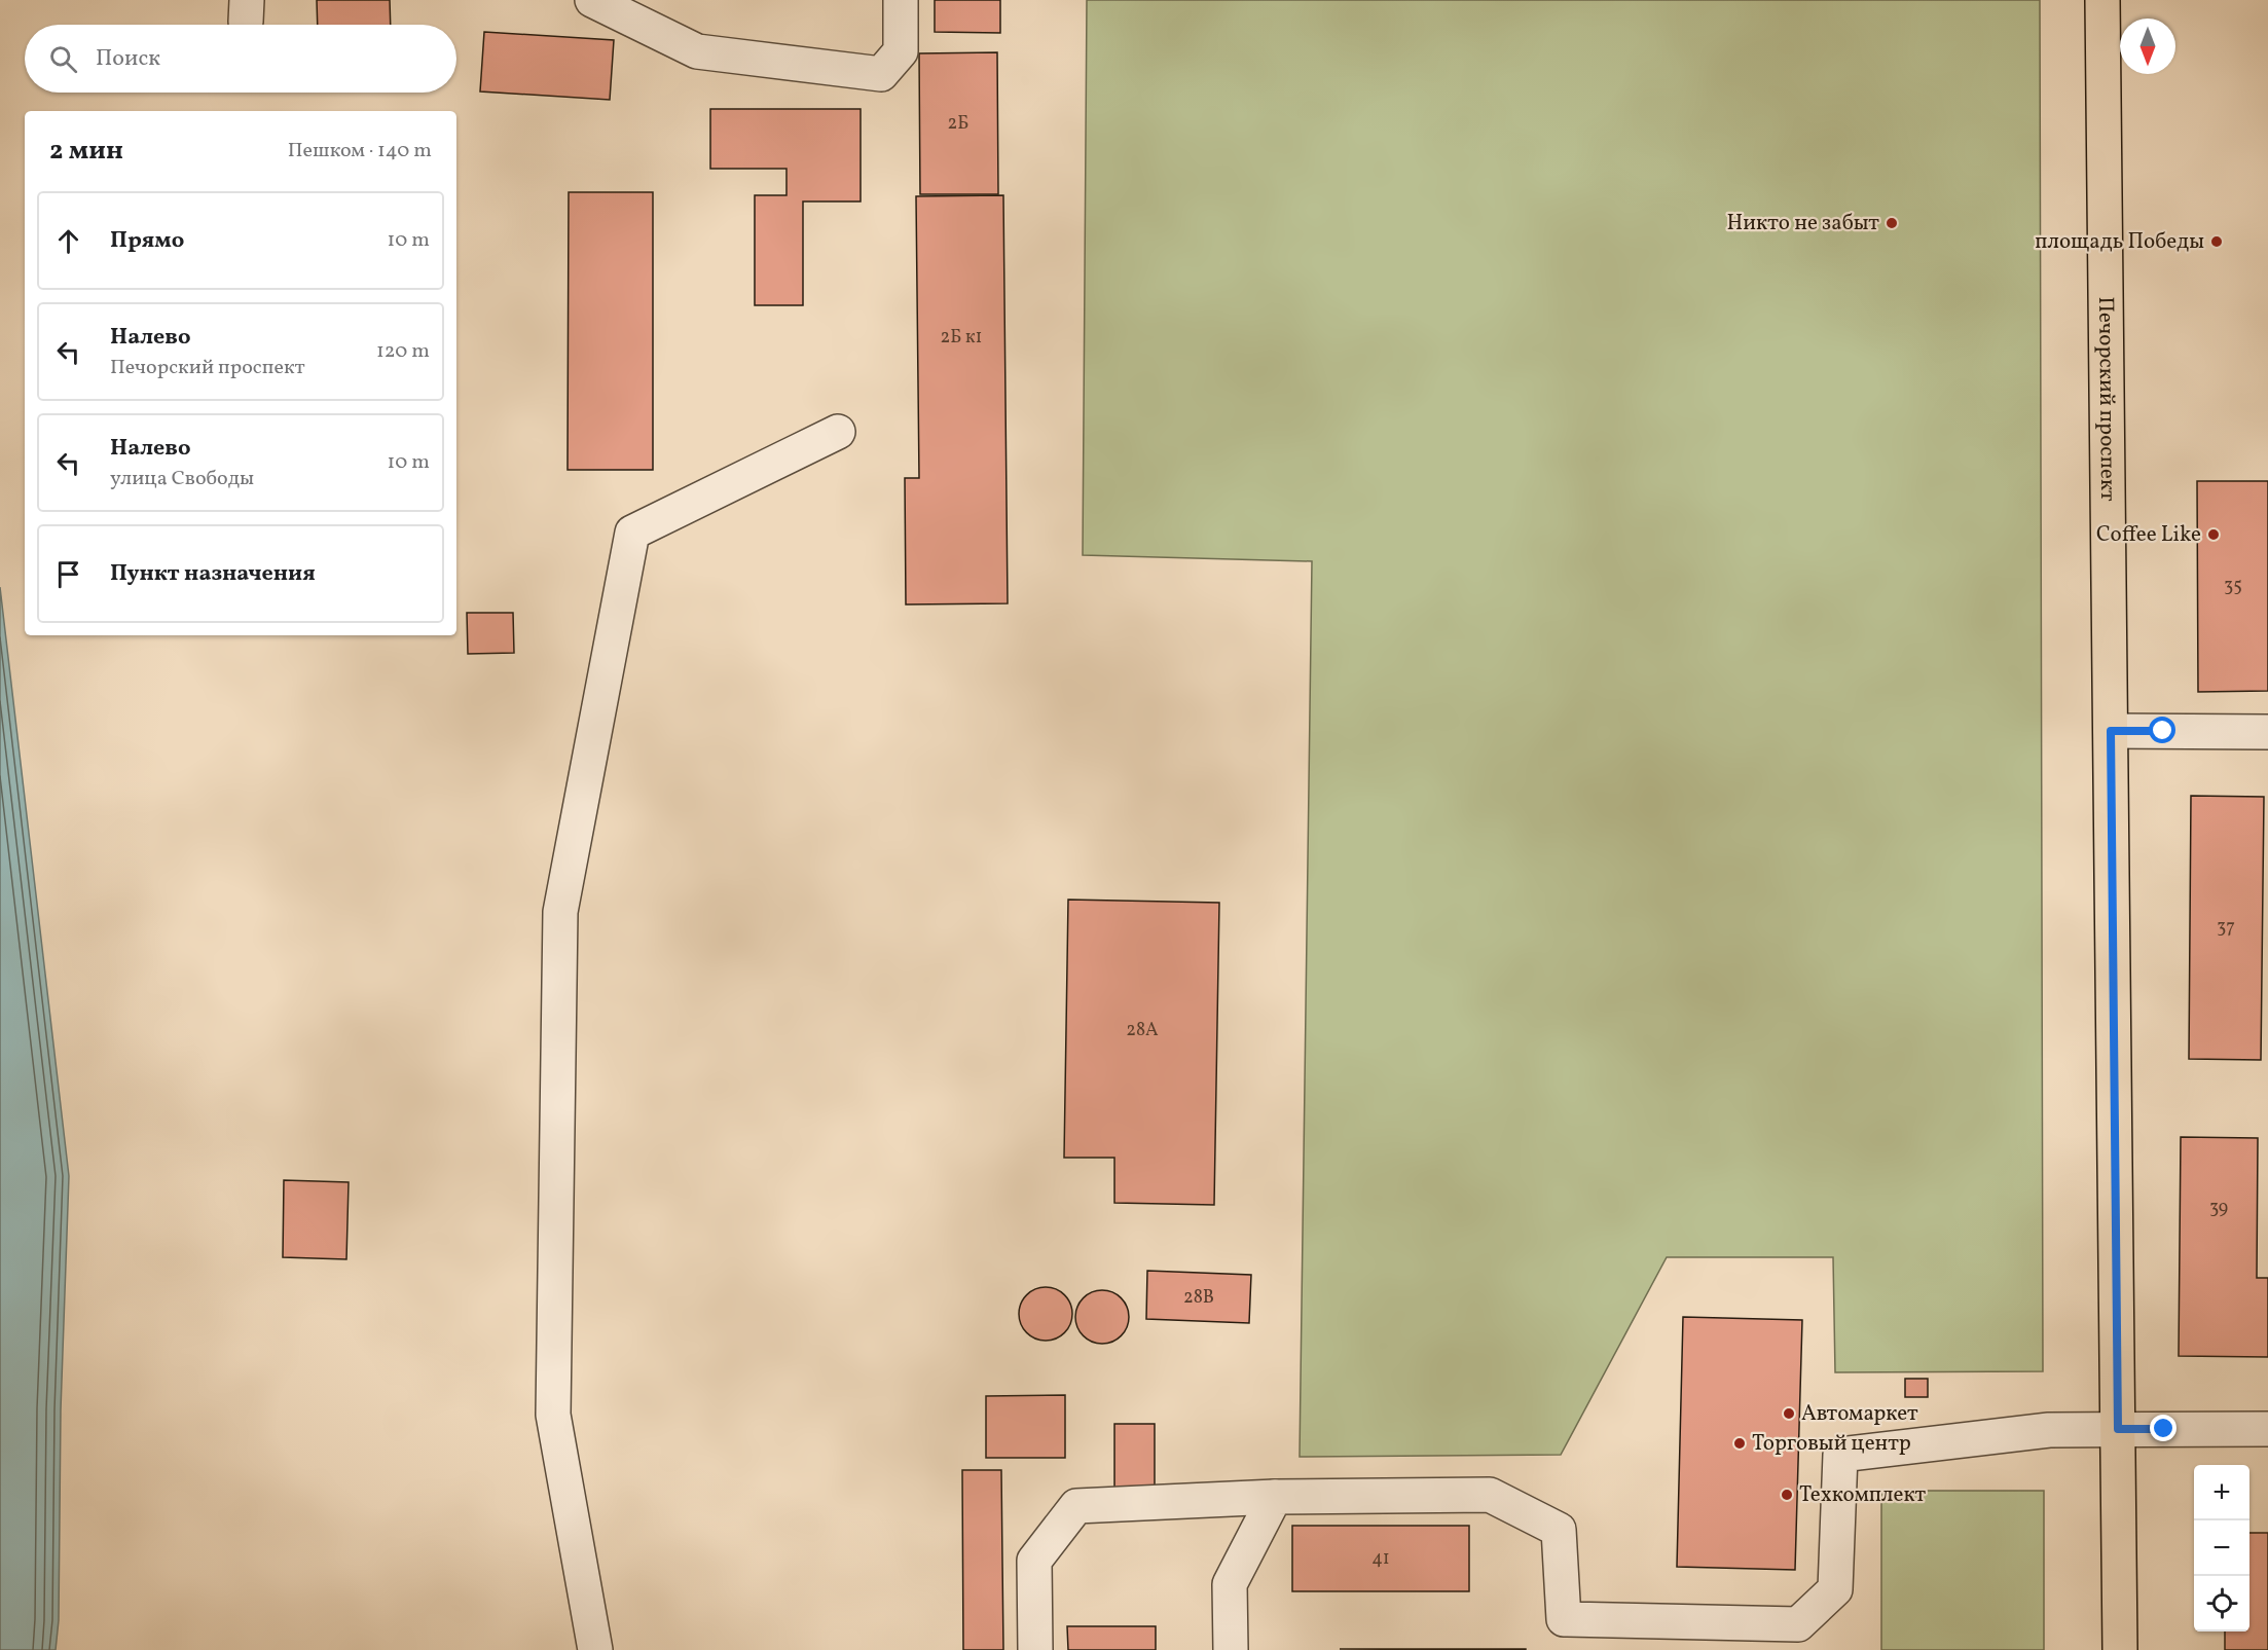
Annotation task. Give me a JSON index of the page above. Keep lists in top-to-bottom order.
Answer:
{
  "streets": {
    "main road": ["Печорский проспект"]
  },
  "places": [
    "Никто не забыт",
    "площадь Победы",
    "Coffee Like",
    "Автомаркет",
    "Торговый центр",
    "Техкомплект"
  ],
  "house_numbers": [
    "2Б",
    "2Б к1",
    "35",
    "37",
    "28А",
    "39",
    "28В",
    "41"
  ],
  "north": "bottom",
  "page": {
    "search": "Поиск",
    "heading": ["2 мин", "Пешком · 140 m"],
    "list": [
      ["Прямо", "10 m"],
      ["Налево", "Печорский проспект", "120 m"],
      ["Налево", "улица Свободы", "10 m"],
      "Пункт назначения"
    ],
    "map_buttons": ["+", "−"]
  }
}
